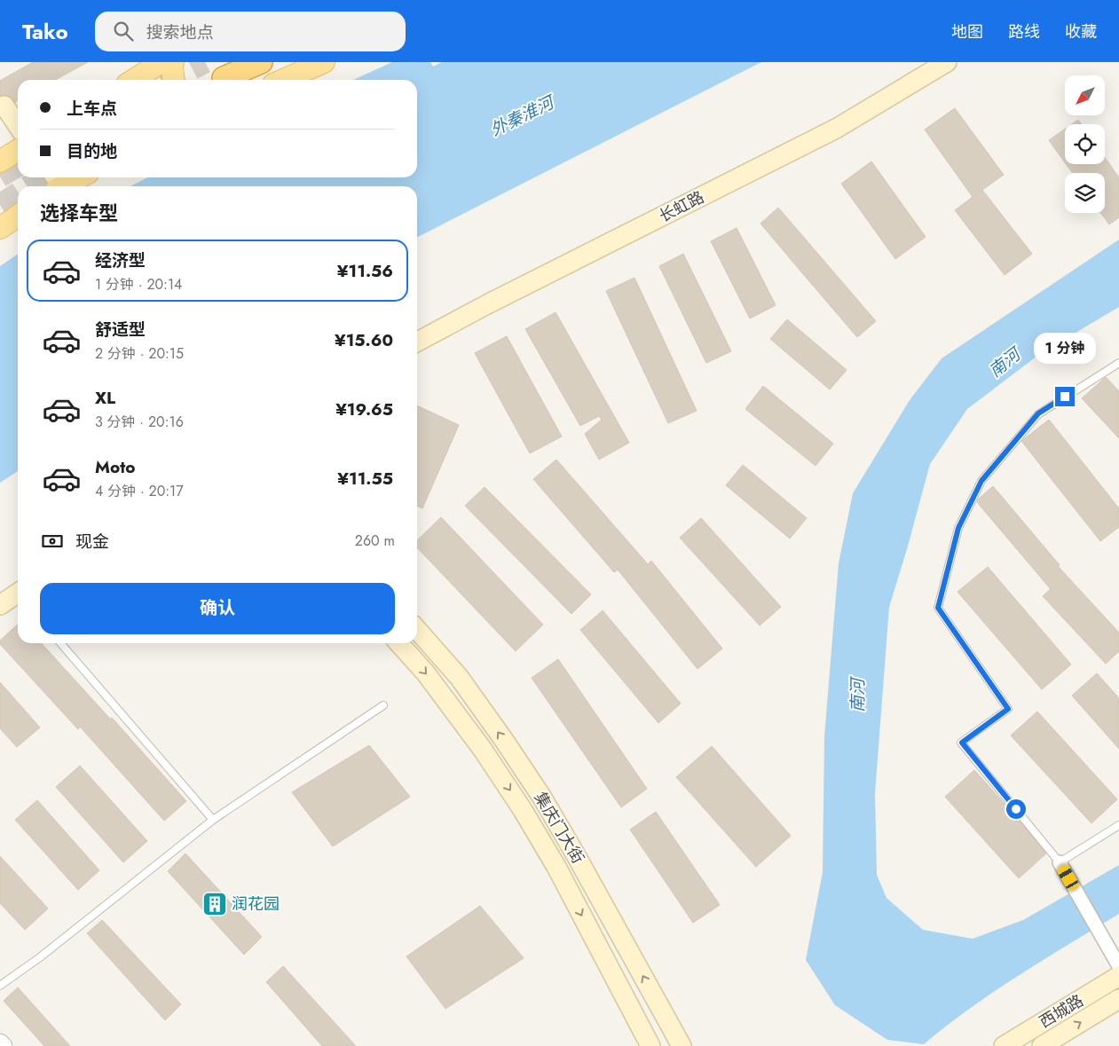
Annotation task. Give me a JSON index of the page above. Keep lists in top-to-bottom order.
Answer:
{
  "streets": {
    "main road": ["长虹路", "集庆门大街", "西城路"]
  },
  "water": ["外秦淮河", "南河"],
  "places": {
    "building": ["润花园"]
  },
  "north": "bottom left",
  "page": {
    "header": "Tako",
    "search": "搜索地点",
    "nav": ["地图", "路线", "收藏"],
    "banner": ["上车点", "目的地"],
    "heading": "选择车型",
    "list": [
      {
        "name": "经济型",
        "note": "1 分钟 · 20:14",
        "value": "¥11.56"
      },
      {
        "name": "舒适型",
        "note": "2 分钟 · 20:15",
        "value": "¥15.60"
      },
      {
        "name": "XL",
        "note": "3 分钟 · 20:16",
        "value": "¥19.65"
      },
      {
        "name": "Moto",
        "note": "4 分钟 · 20:17",
        "value": "¥11.55"
      }
    ],
    "bubble": "1 分钟",
    "pay": ["现金", "260 m"],
    "buttons": "确认"
  }
}
